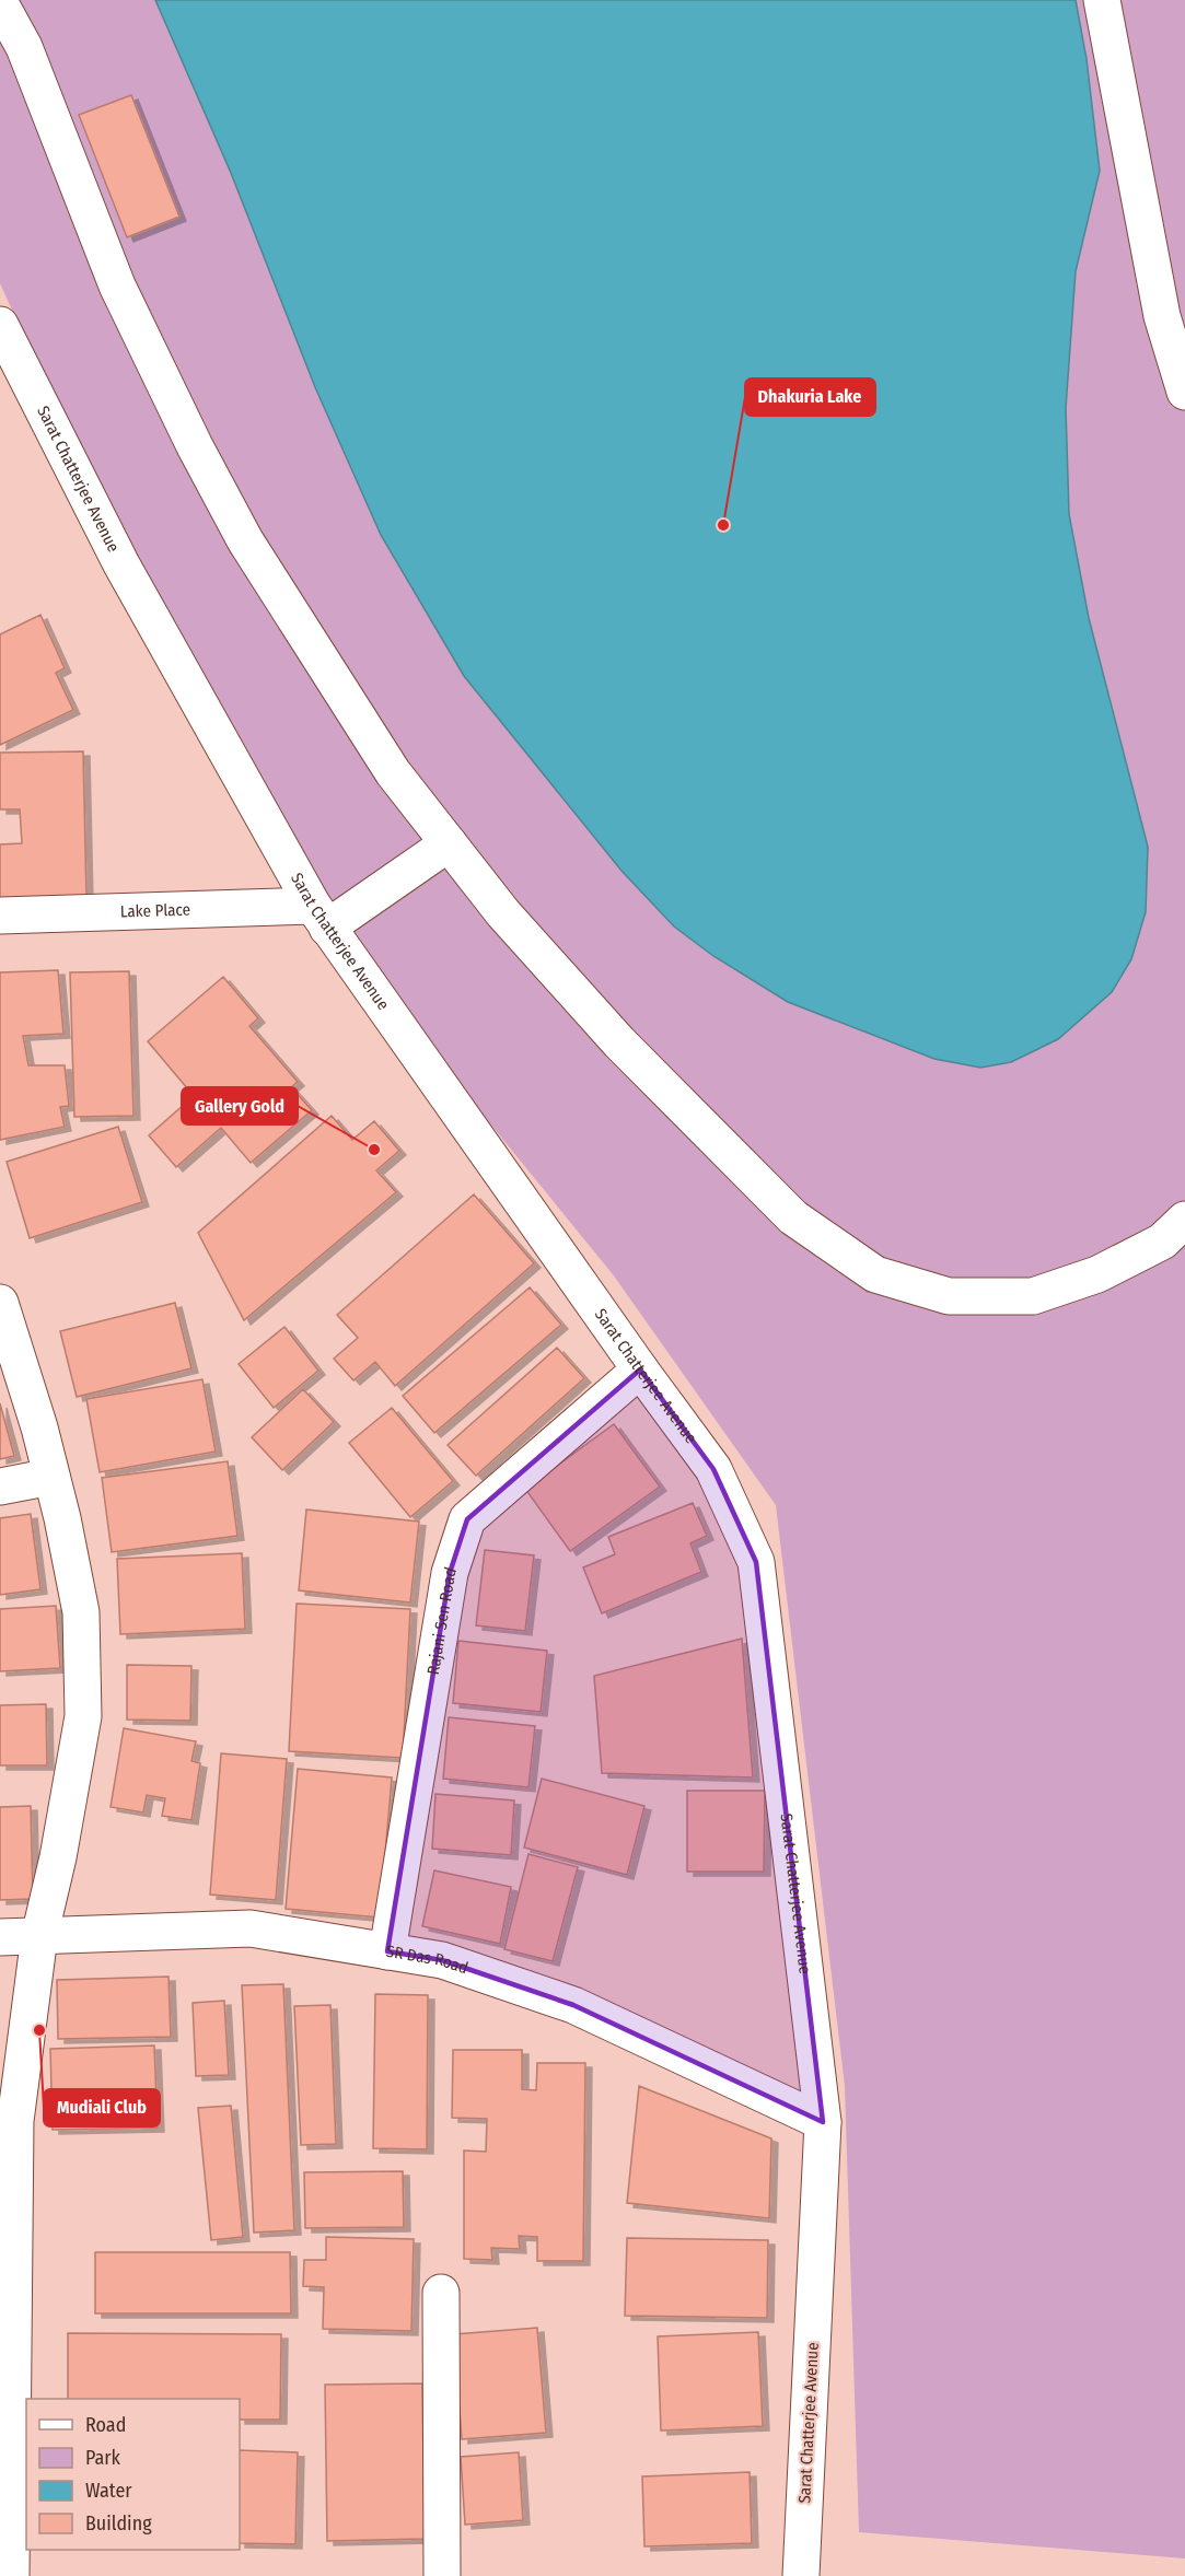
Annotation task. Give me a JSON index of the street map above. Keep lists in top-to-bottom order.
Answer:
{
  "streets": {
    "street": [
      "Sarat Chatterjee Avenue",
      "Lake Place",
      "Rajani Sen Road",
      "SR Das Road"
    ]
  },
  "crossings": [
    ["Sarat Chatterjee Avenue", "Lake Place"],
    ["Sarat Chatterjee Avenue", "Rajani Sen Road"],
    ["Sarat Chatterjee Avenue", "SR Das Road"],
    ["Rajani Sen Road", "SR Das Road"]
  ],
  "places": ["Dhakuria Lake", "Gallery Gold", "Mudiali Club"],
  "legend": [
    "Road",
    "Park",
    "Water",
    "Building"
  ]
}
